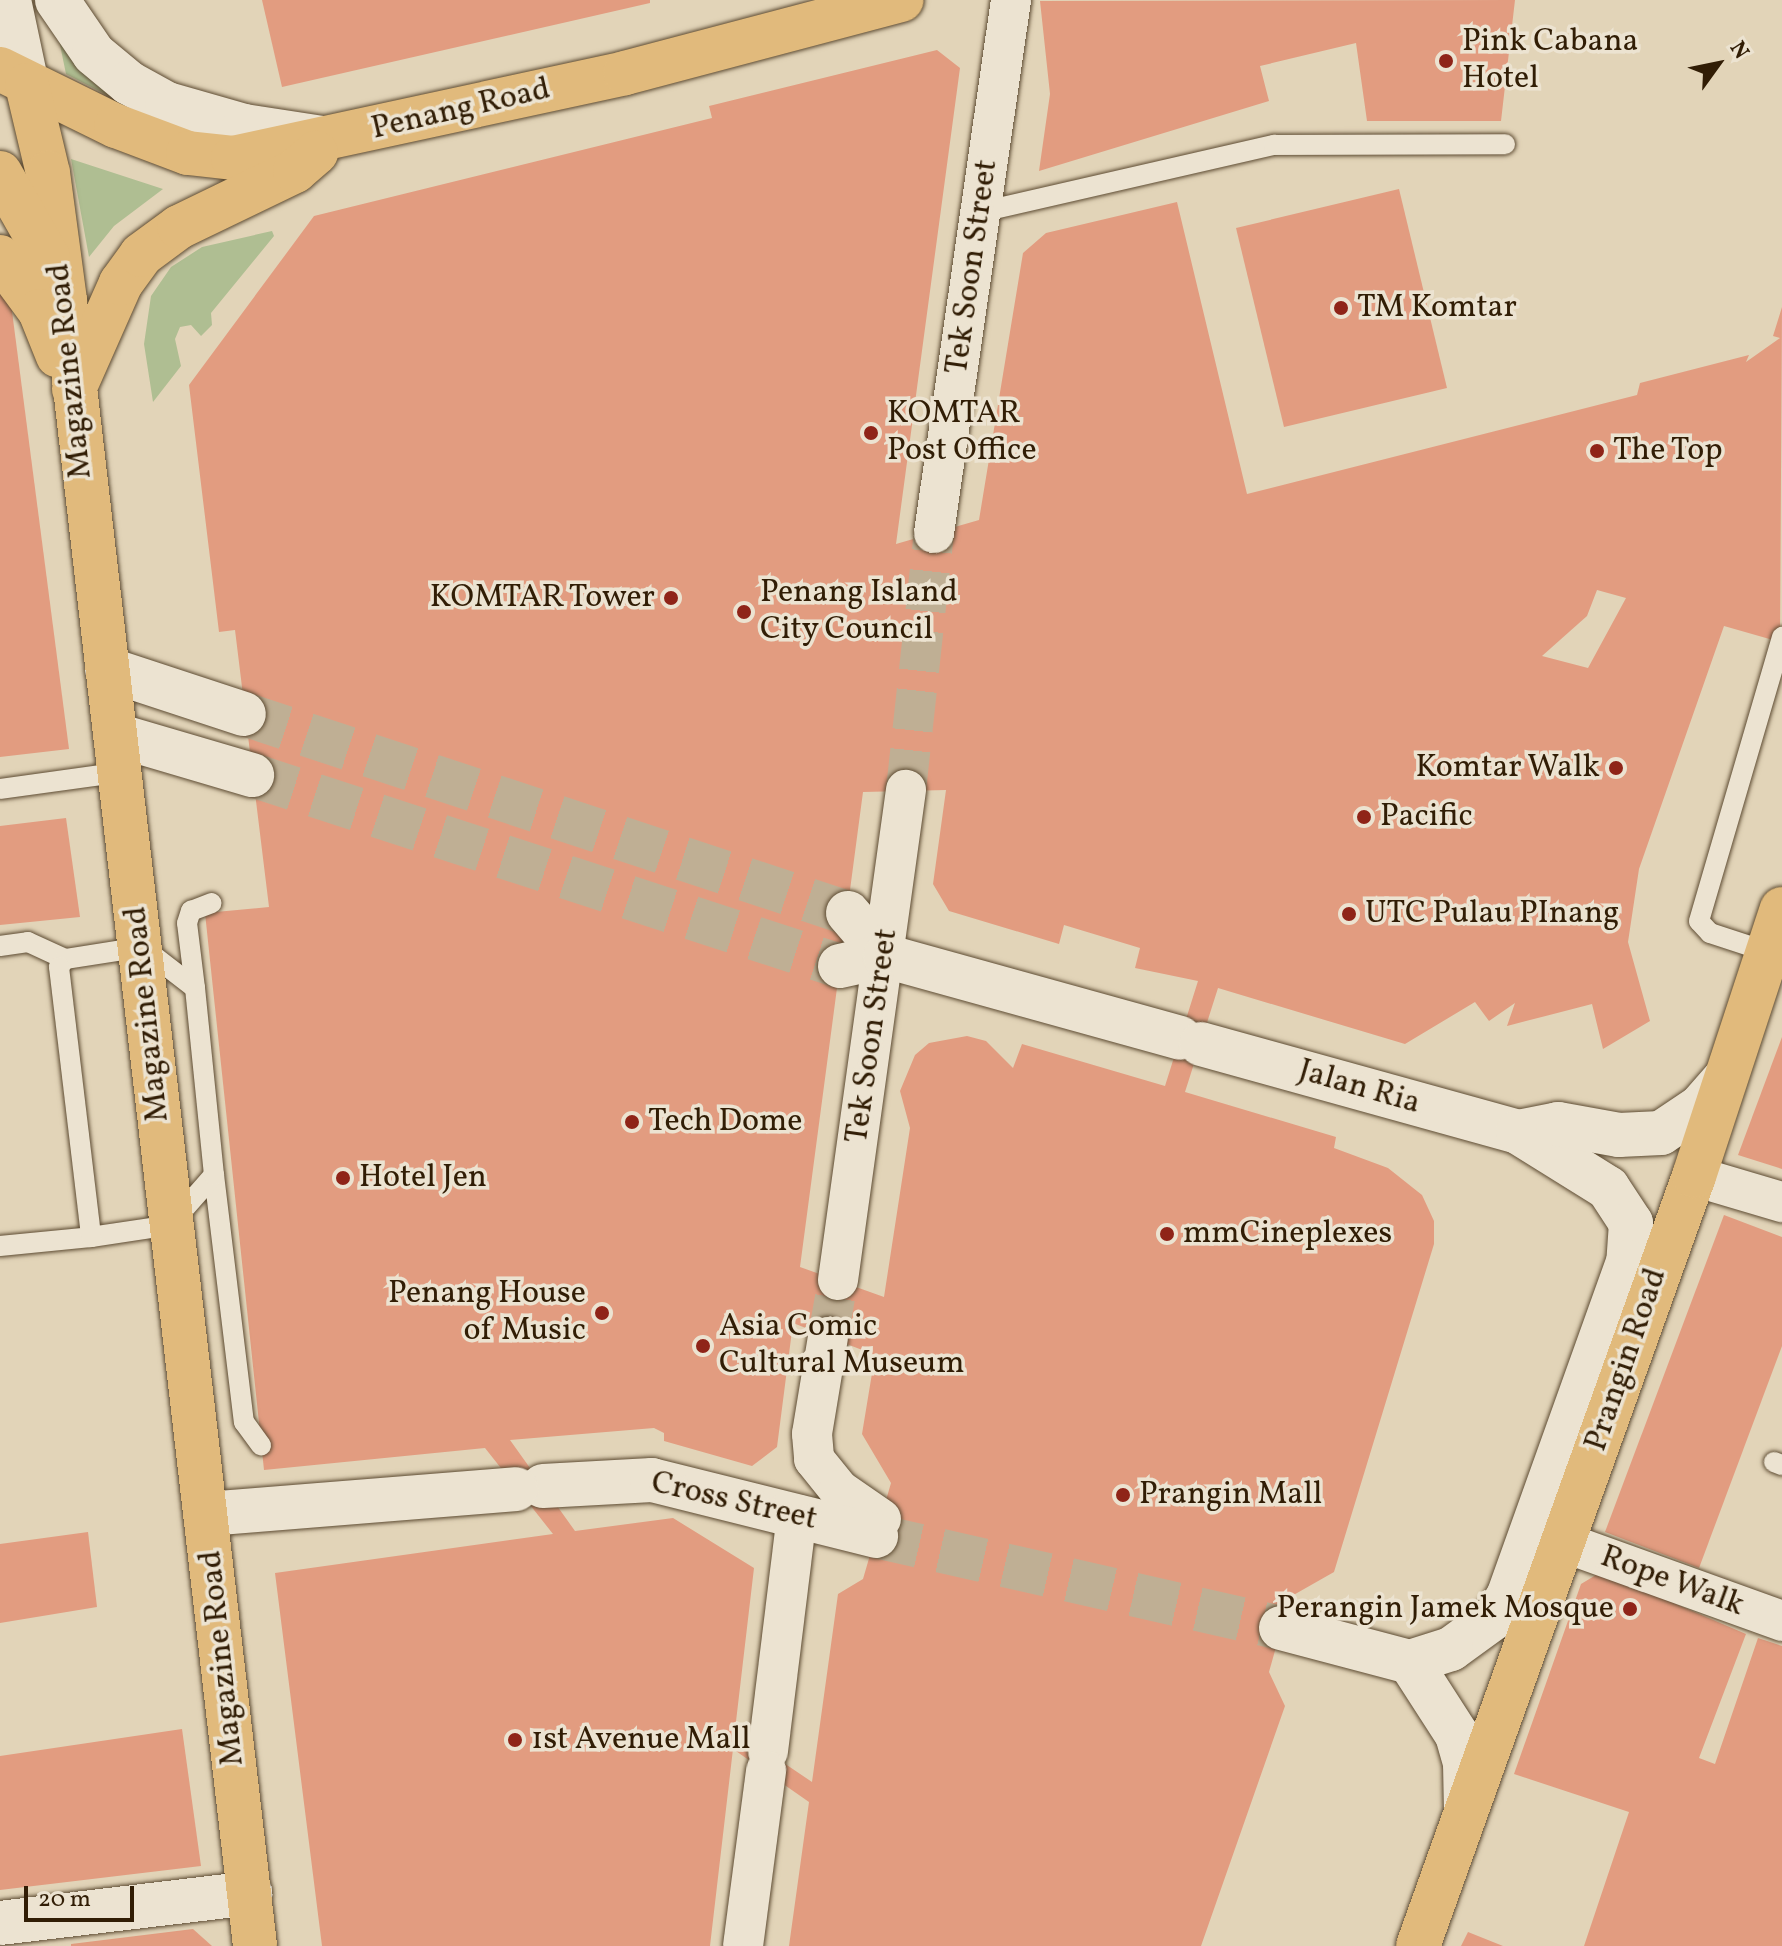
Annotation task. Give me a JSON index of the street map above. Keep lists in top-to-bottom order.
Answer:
{
  "streets": {
    "main road": ["Penang Road", "Magazine Road", "Prangin Road"],
    "street": [
      "Tek Soon Street",
      "Jalan Ria",
      "Cross Street",
      "Rope Walk"
    ]
  },
  "crossings": [
    ["Penang Road", "Magazine Road"],
    ["Tek Soon Street", "Jalan Ria"],
    ["Magazine Road", "Cross Street"],
    ["Jalan Ria", "Prangin Road"],
    ["Prangin Road", "Rope Walk"]
  ],
  "places": [
    "Pink Cabana Hotel",
    "TM Komtar",
    "KOMTAR Post Office",
    "The Top",
    "KOMTAR Tower",
    "Penang Island City Council",
    "Komtar Walk",
    "Pacific",
    "UTC Pulau PInang",
    "Tech Dome",
    "Hotel Jen",
    "mmCineplexes",
    "Penang House of Music",
    "Asia Comic Cultural Museum",
    "Prangin Mall",
    "Perangin Jamek Mosque",
    "1st Avenue Mall"
  ],
  "scale_bar": "20 m",
  "north": "top right"
}
